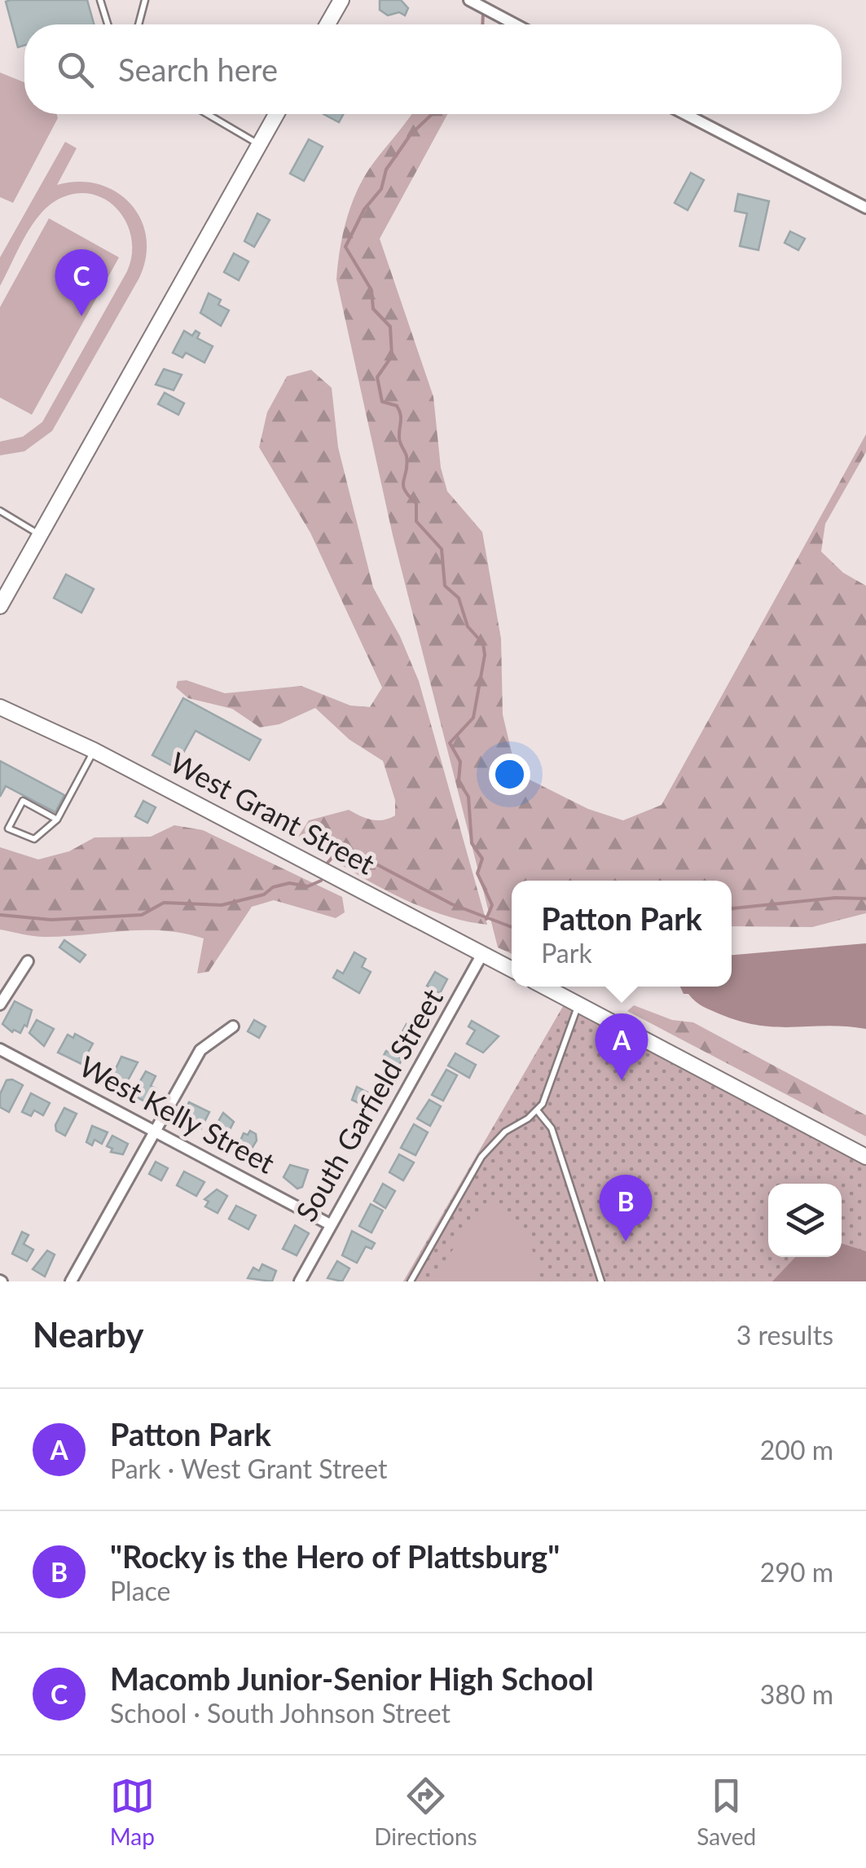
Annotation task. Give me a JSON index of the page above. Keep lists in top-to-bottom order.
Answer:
{
  "streets": {
    "main road": ["West Grant Street"],
    "street": ["South Garfield Street", "West Kelly Street"]
  },
  "crossings": [
    ["West Grant Street", "South Garfield Street"],
    ["South Garfield Street", "West Kelly Street"]
  ],
  "page": {
    "search": "Search here",
    "pins": ["C", "A", "B"],
    "popup": ["Patton Park", "Park"],
    "heading": ["Nearby", "3 results"],
    "list": [
      {
        "mark": "A",
        "name": "Patton Park",
        "note": "Park · West Grant Street",
        "value": "200 m"
      },
      {
        "mark": "B",
        "name": "\"Rocky is the Hero of Plattsburg\"",
        "note": "Place",
        "value": "290 m"
      },
      {
        "mark": "C",
        "name": "Macomb Junior-Senior High School",
        "note": "School · South Johnson Street",
        "value": "380 m"
      }
    ],
    "nav": ["Map", "Directions", "Saved"]
  }
}
